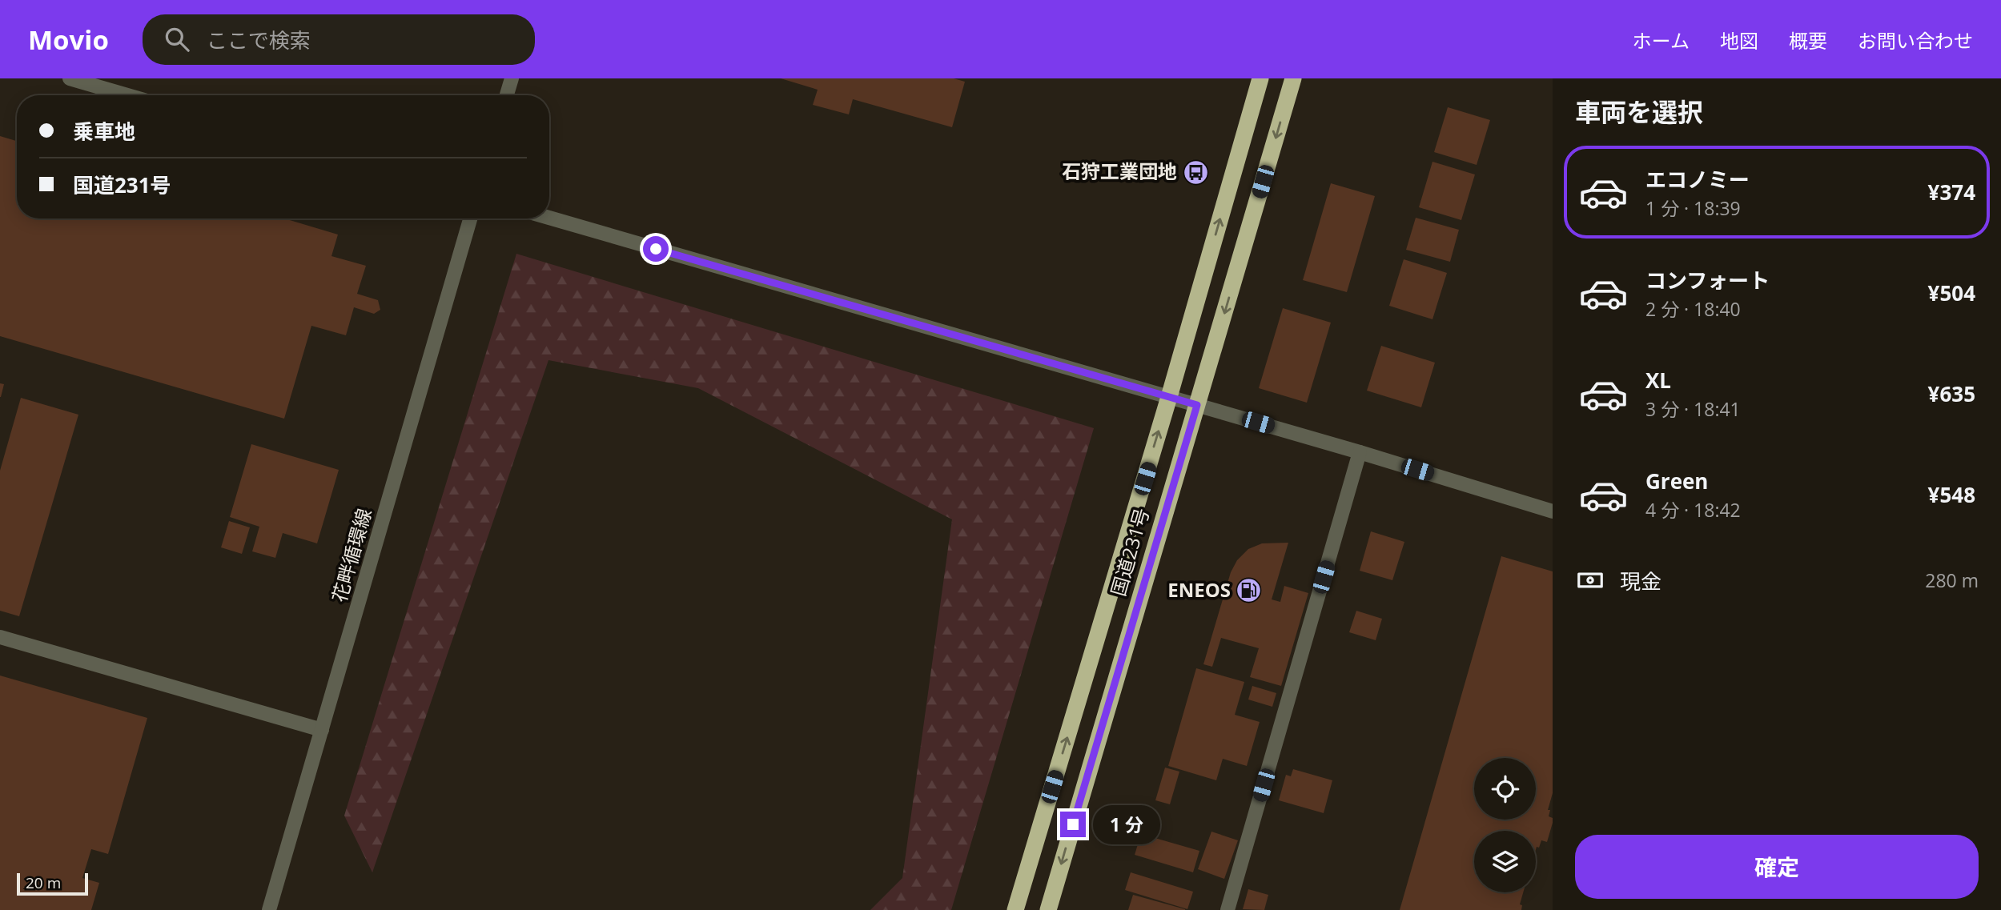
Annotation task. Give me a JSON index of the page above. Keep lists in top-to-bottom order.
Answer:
{
  "streets": {
    "highway": ["国道231号"],
    "street": ["花畔循環線"]
  },
  "places": {
    "bus stop": ["石狩工業団地"],
    "fuel station": ["ENEOS"]
  },
  "scale_bar": "20 m",
  "page": {
    "header": "Movio",
    "search": "ここで検索",
    "nav": [
      "ホーム",
      "地図",
      "概要",
      "お問い合わせ"
    ],
    "heading": "車両を選択",
    "banner": ["乗車地", "国道231号"],
    "list": [
      {
        "name": "エコノミー",
        "note": "1 分 · 18:39",
        "value": "¥374"
      },
      {
        "name": "コンフォート",
        "note": "2 分 · 18:40",
        "value": "¥504"
      },
      {
        "name": "XL",
        "note": "3 分 · 18:41",
        "value": "¥635"
      },
      {
        "name": "Green",
        "note": "4 分 · 18:42",
        "value": "¥548"
      }
    ],
    "pay": ["現金", "280 m"],
    "bubble": "1 分",
    "buttons": "確定",
    "scale": "20 m"
  }
}
